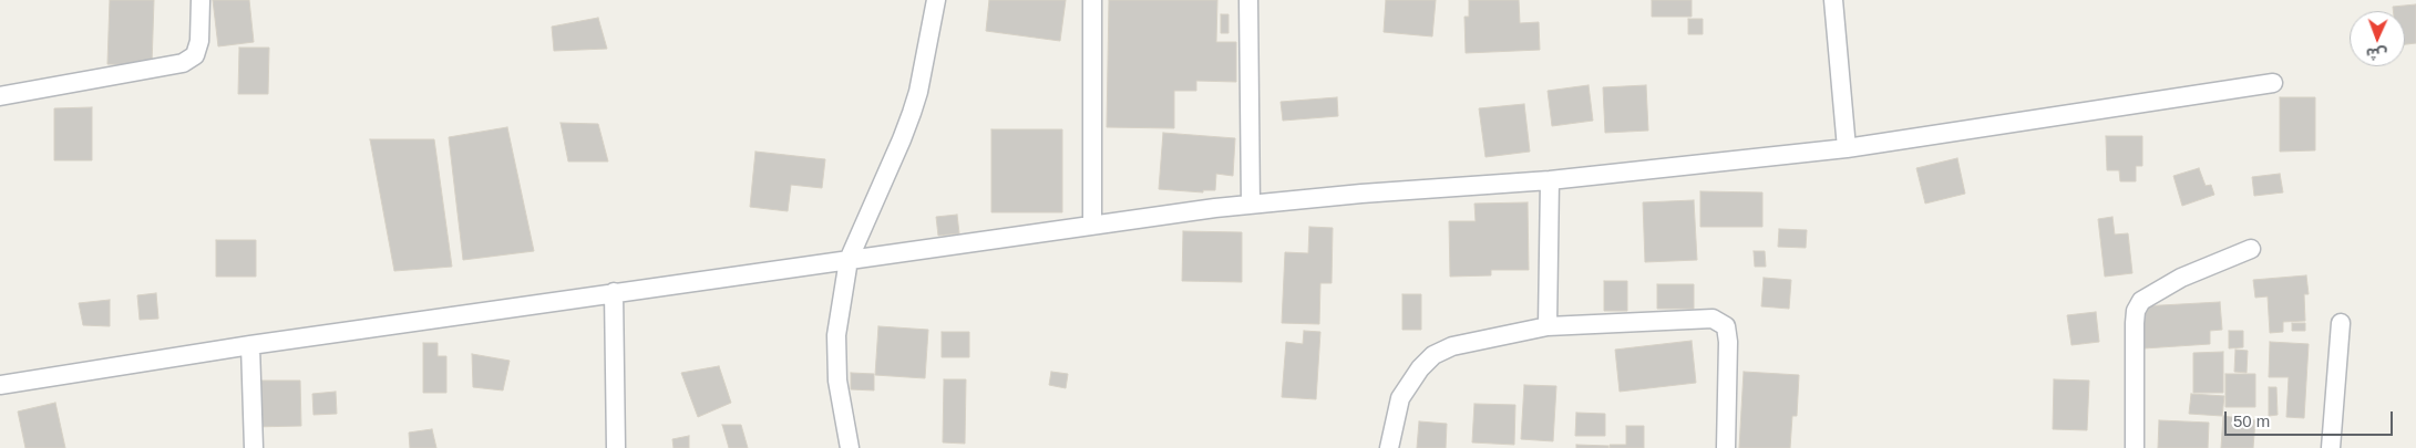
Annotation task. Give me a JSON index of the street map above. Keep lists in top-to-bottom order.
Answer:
{
  "scale_bar": "50 m",
  "north": "bottom"
}
